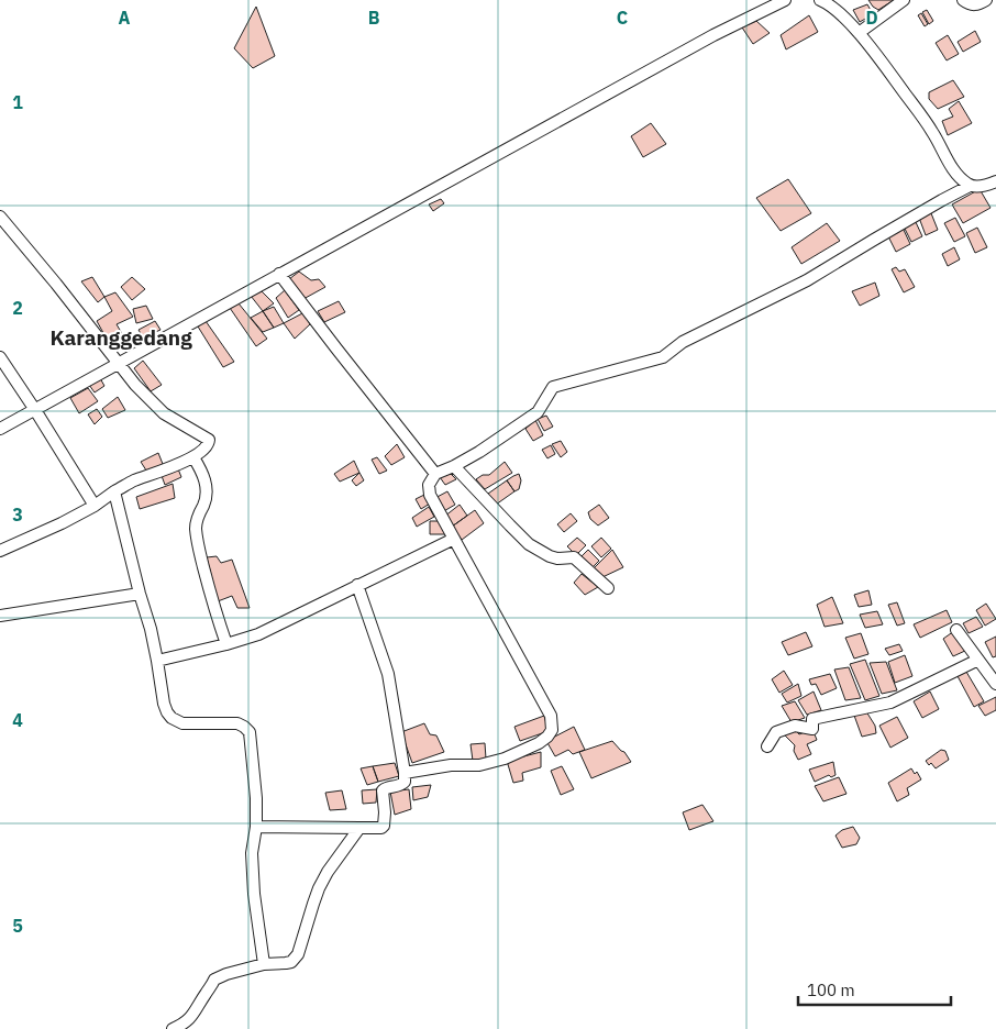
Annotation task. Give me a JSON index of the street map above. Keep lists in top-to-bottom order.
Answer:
{
  "districts": ["Karanggedang"],
  "scale_bar": "100 m",
  "grid": {
    "columns": [
      "A",
      "B",
      "C",
      "D"
    ],
    "rows": [
      "1",
      "2",
      "3",
      "4",
      "5"
    ]
  }
}
